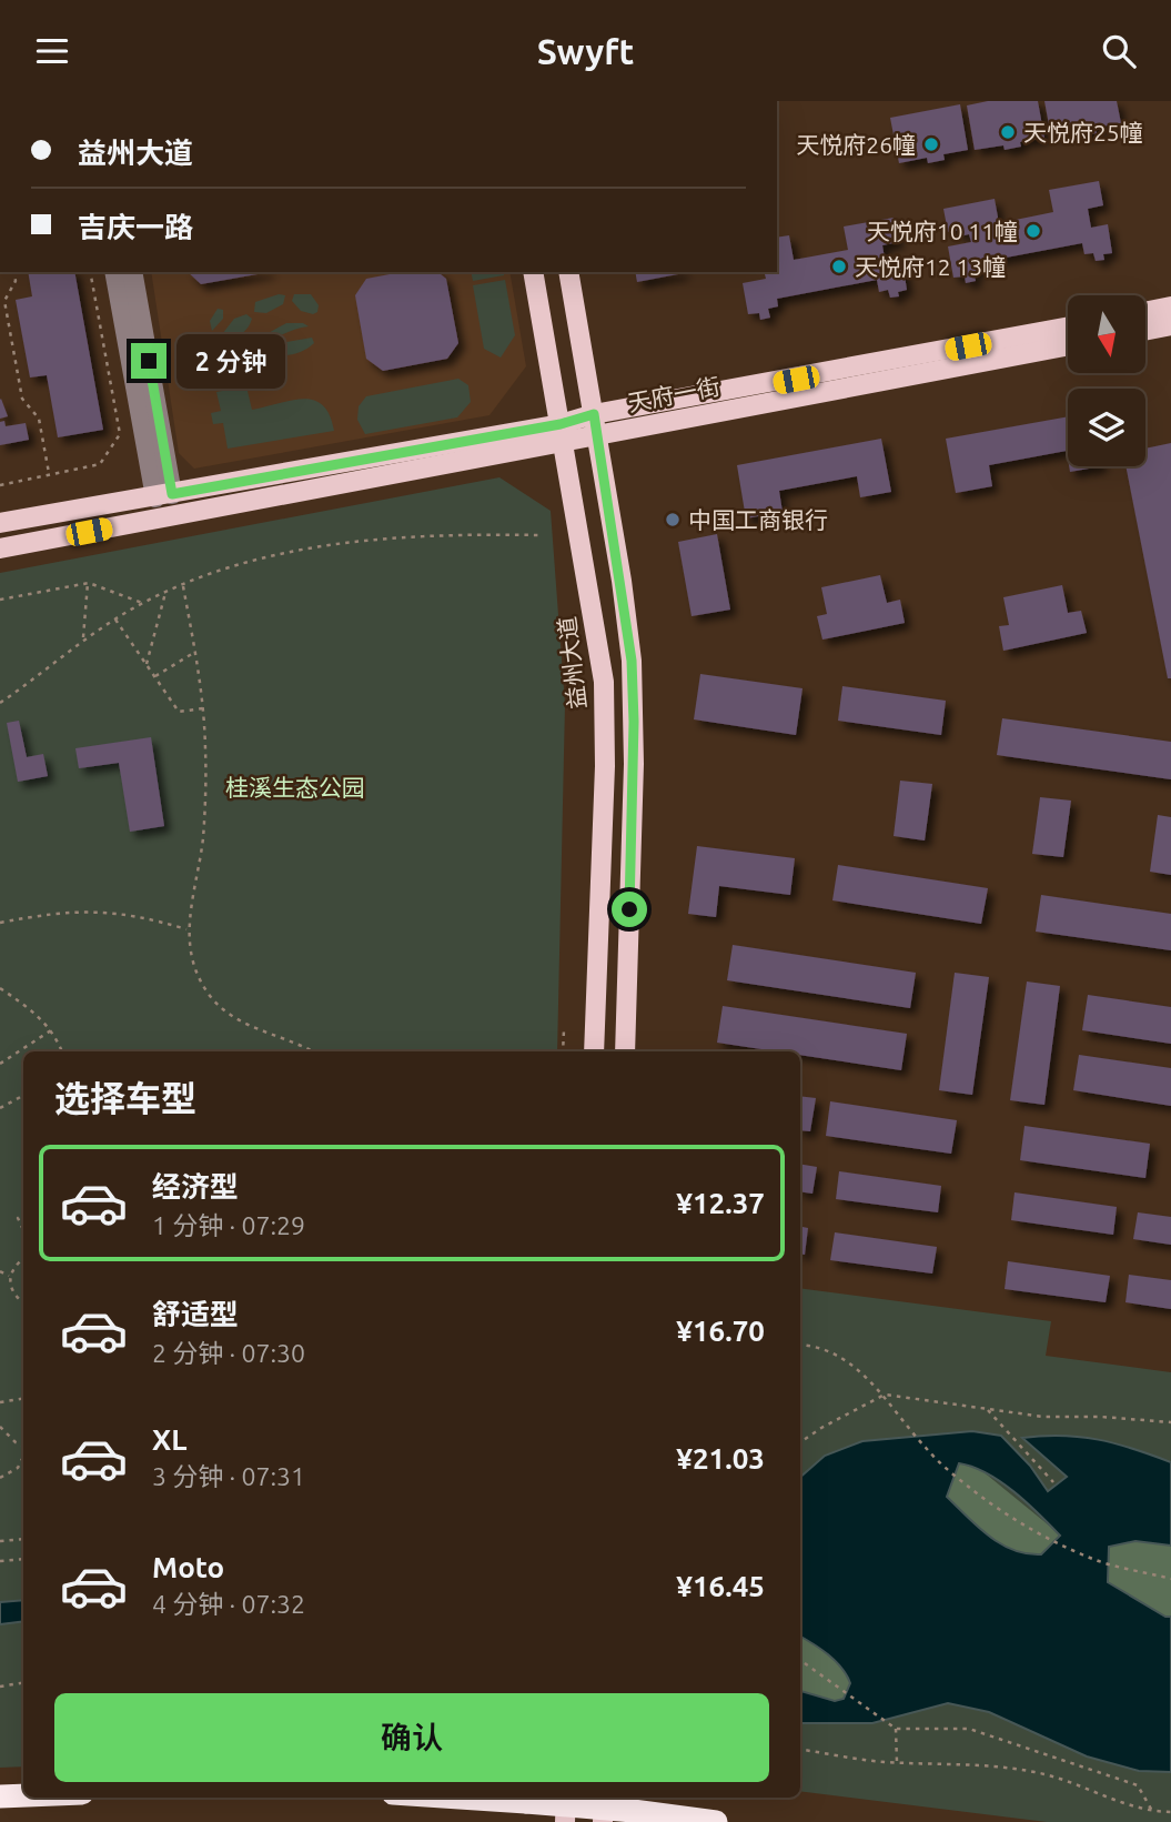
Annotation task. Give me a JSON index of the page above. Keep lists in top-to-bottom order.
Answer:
{
  "streets": {
    "main road": ["天府一街", "益州大道"]
  },
  "crossings": [
    ["天府一街", "益州大道"]
  ],
  "parks": ["桂溪生态公园"],
  "places": [
    "天悦府25幢",
    "天悦府26幢",
    "天悦府10 11幢",
    "天悦府12 13幢",
    "中国工商银行"
  ],
  "north": "bottom",
  "page": {
    "header": "Swyft",
    "banner": ["益州大道", "吉庆一路"],
    "bubble": "2 分钟",
    "heading": "选择车型",
    "list": [
      {
        "name": "经济型",
        "note": "1 分钟 · 07:29",
        "value": "¥12.37"
      },
      {
        "name": "舒适型",
        "note": "2 分钟 · 07:30",
        "value": "¥16.70"
      },
      {
        "name": "XL",
        "note": "3 分钟 · 07:31",
        "value": "¥21.03"
      },
      {
        "name": "Moto",
        "note": "4 分钟 · 07:32",
        "value": "¥16.45"
      }
    ],
    "buttons": "确认"
  }
}
